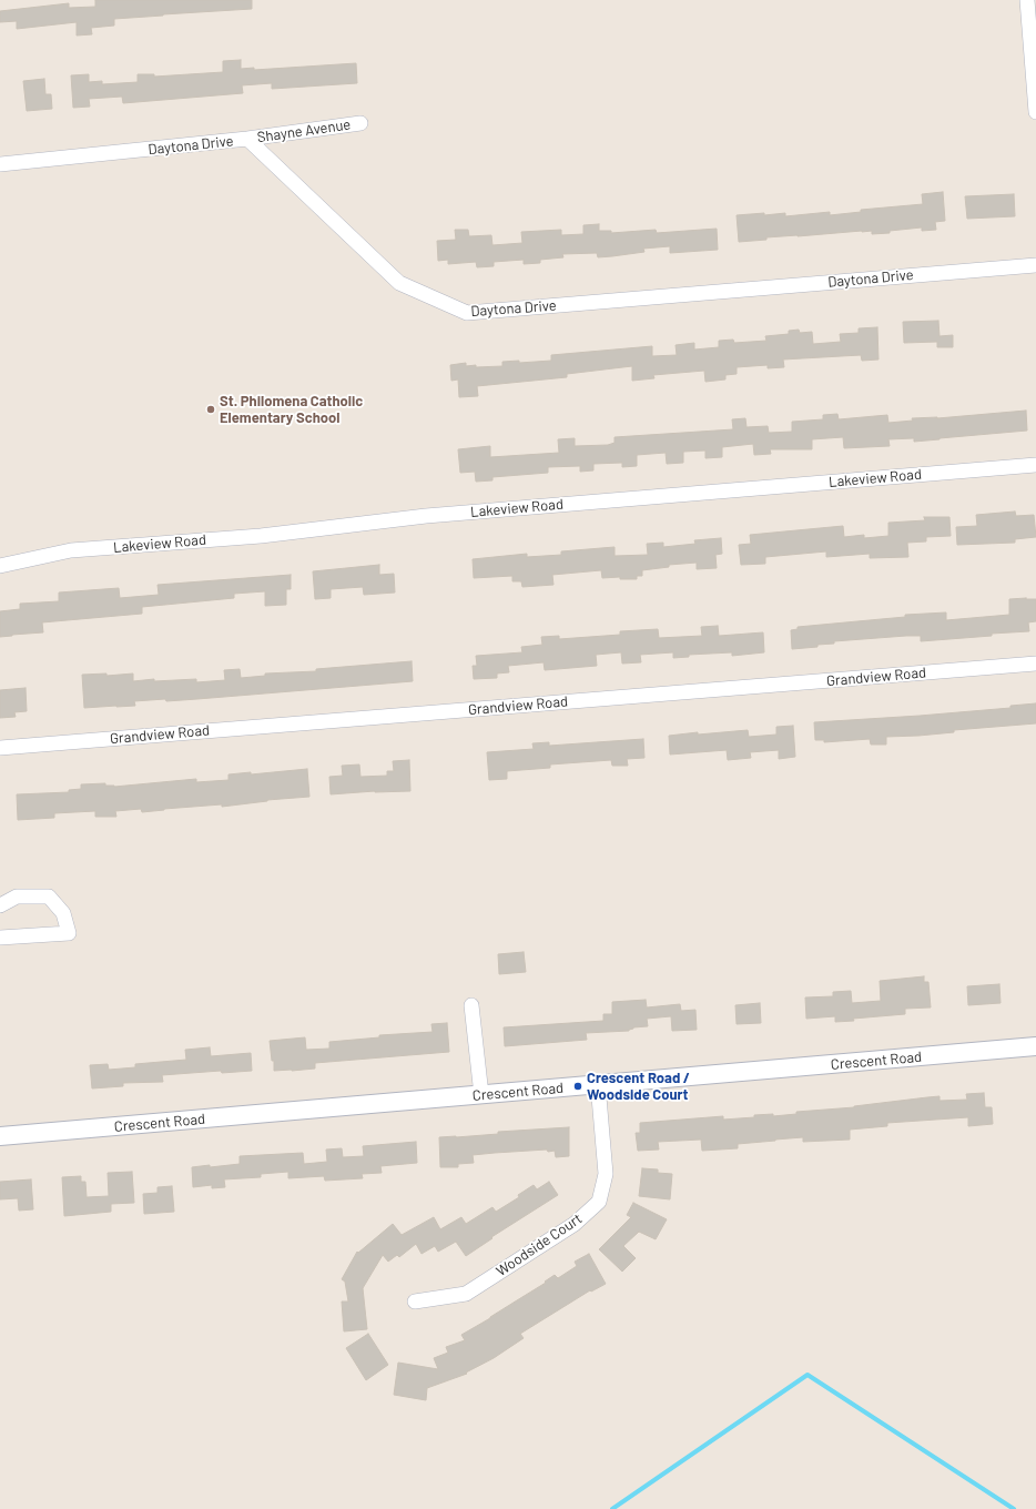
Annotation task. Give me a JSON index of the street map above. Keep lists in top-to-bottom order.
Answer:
{
  "streets": {
    "street": [
      "Shayne Avenue",
      "Daytona Drive",
      "Lakeview Road",
      "Grandview Road",
      "Crescent Road",
      "Woodside Court"
    ]
  },
  "crossings": [
    ["Shayne Avenue", "Daytona Drive"],
    ["Crescent Road", "Woodside Court"]
  ],
  "places": ["St. Philomena Catholic Elementary School", "Crescent Road / Woodside Court"]
}
